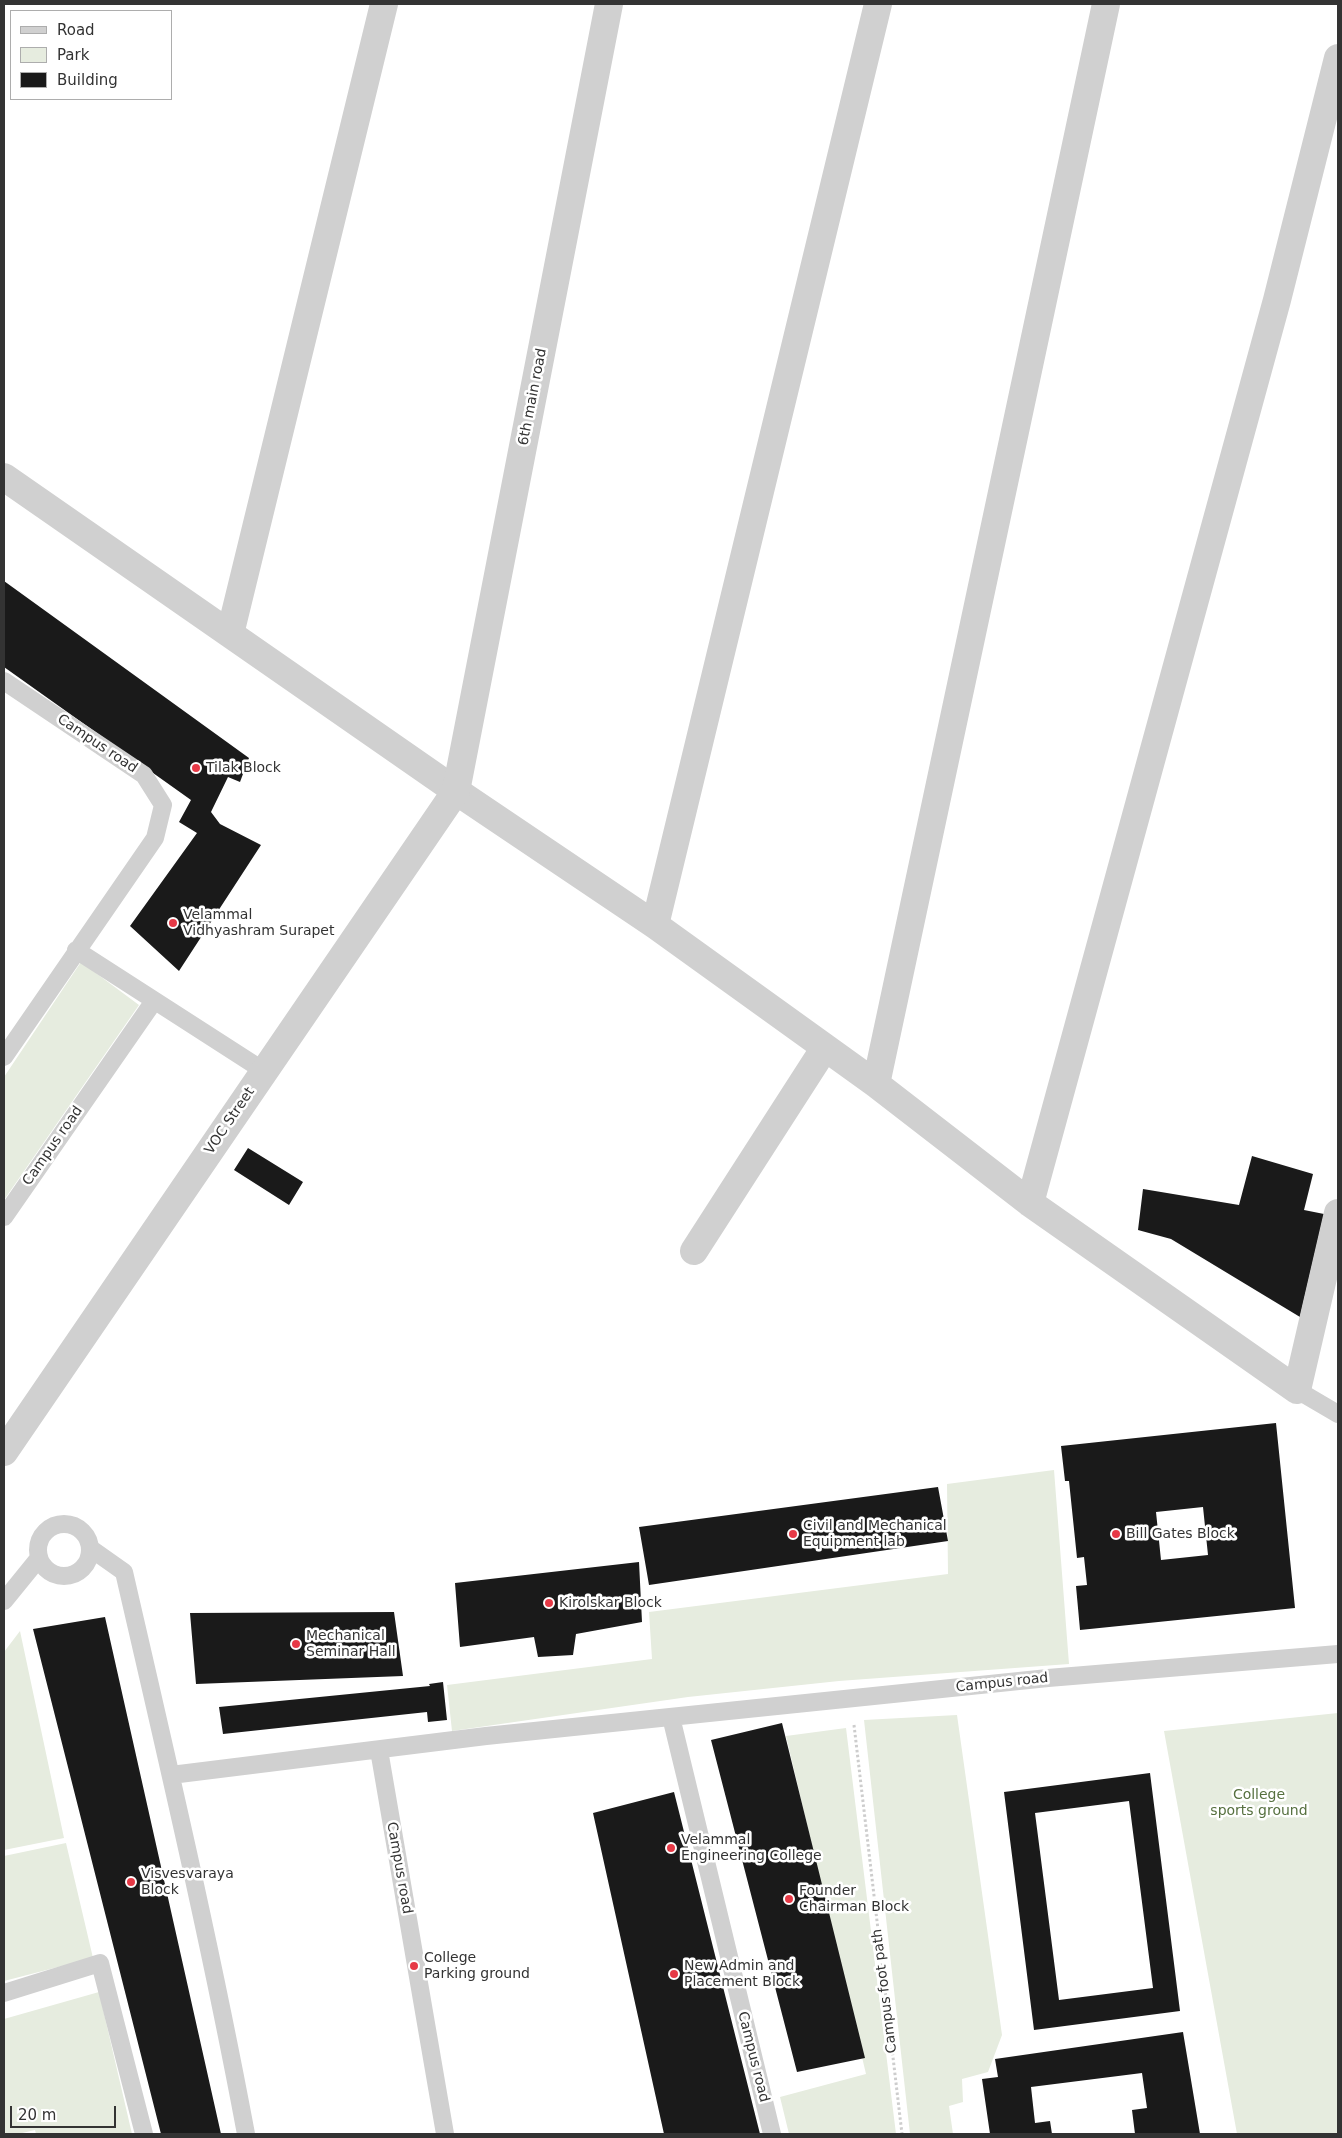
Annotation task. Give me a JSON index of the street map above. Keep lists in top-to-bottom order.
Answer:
{
  "streets": {
    "street": ["6th main road", "VOC Street"],
    "lane": ["Campus road"],
    "path": ["Campus foot path"]
  },
  "crossings": [
    ["6th main road", "VOC Street"],
    ["Campus road", "Campus foot path"]
  ],
  "parks": ["College sports ground"],
  "places": [
    "Tilak Block",
    "Velammal Vidhyashram Surapet",
    "Civil and Mechanical Equipment lab",
    "Bill Gates Block",
    "Kirolskar Block",
    "Mechanical Seminar Hall",
    "Velammal Engineering College",
    "Visvesvaraya Block",
    "Founder Chairman Block",
    "College Parking ground",
    "New Admin and Placement Block"
  ],
  "legend": ["Road", "Park", "Building"],
  "scale_bar": "20 m"
}
